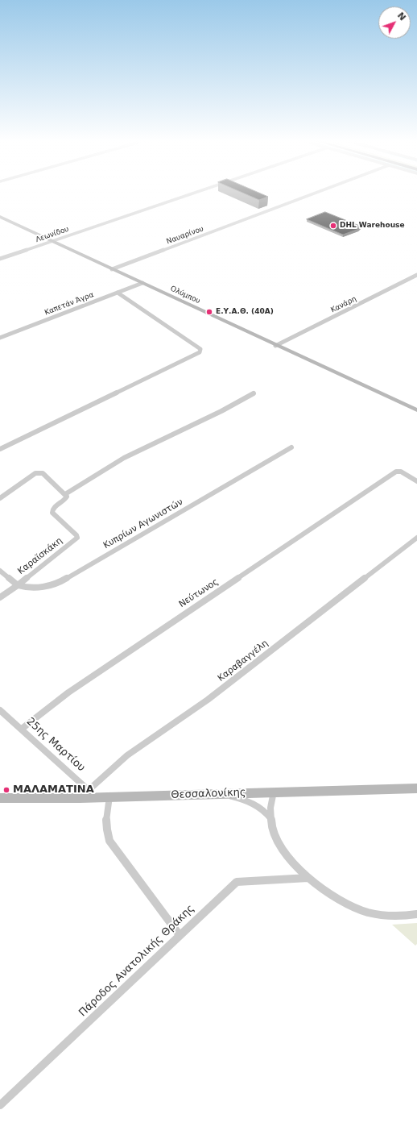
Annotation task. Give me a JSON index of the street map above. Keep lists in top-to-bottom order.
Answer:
{
  "streets": {
    "street": [
      "Λεωνίδου",
      "Ναυαρίνου",
      "Ολύμπου",
      "Καπετάν Άγρα",
      "Κανάρη",
      "Κυπρίων Αγωνιστών",
      "Καραϊσκάκη",
      "Νεύτωνος",
      "Καραβαγγέλη",
      "25ης Μαρτίου",
      "Θεσσαλονίκης",
      "Πάροδος Ανατολικής Θράκης"
    ]
  },
  "crossings": [
    ["Λεωνίδου", "Ολύμπου"],
    ["Ναυαρίνου", "Ολύμπου"],
    ["Ολύμπου", "Καπετάν Άγρα"],
    ["Ολύμπου", "Κανάρη"],
    ["Κυπρίων Αγωνιστών", "Καραϊσκάκη"],
    ["Νεύτωνος", "25ης Μαρτίου"],
    ["Καραβαγγέλη", "25ης Μαρτίου"],
    ["Καραβαγγέλη", "Θεσσαλονίκης"],
    ["25ης Μαρτίου", "Θεσσαλονίκης"]
  ],
  "places": ["DHL Warehouse", "Ε.Υ.Α.Θ. (40Α)", "ΜΑΛΑΜΑΤΙΝΑ"],
  "north": "top right"
}
